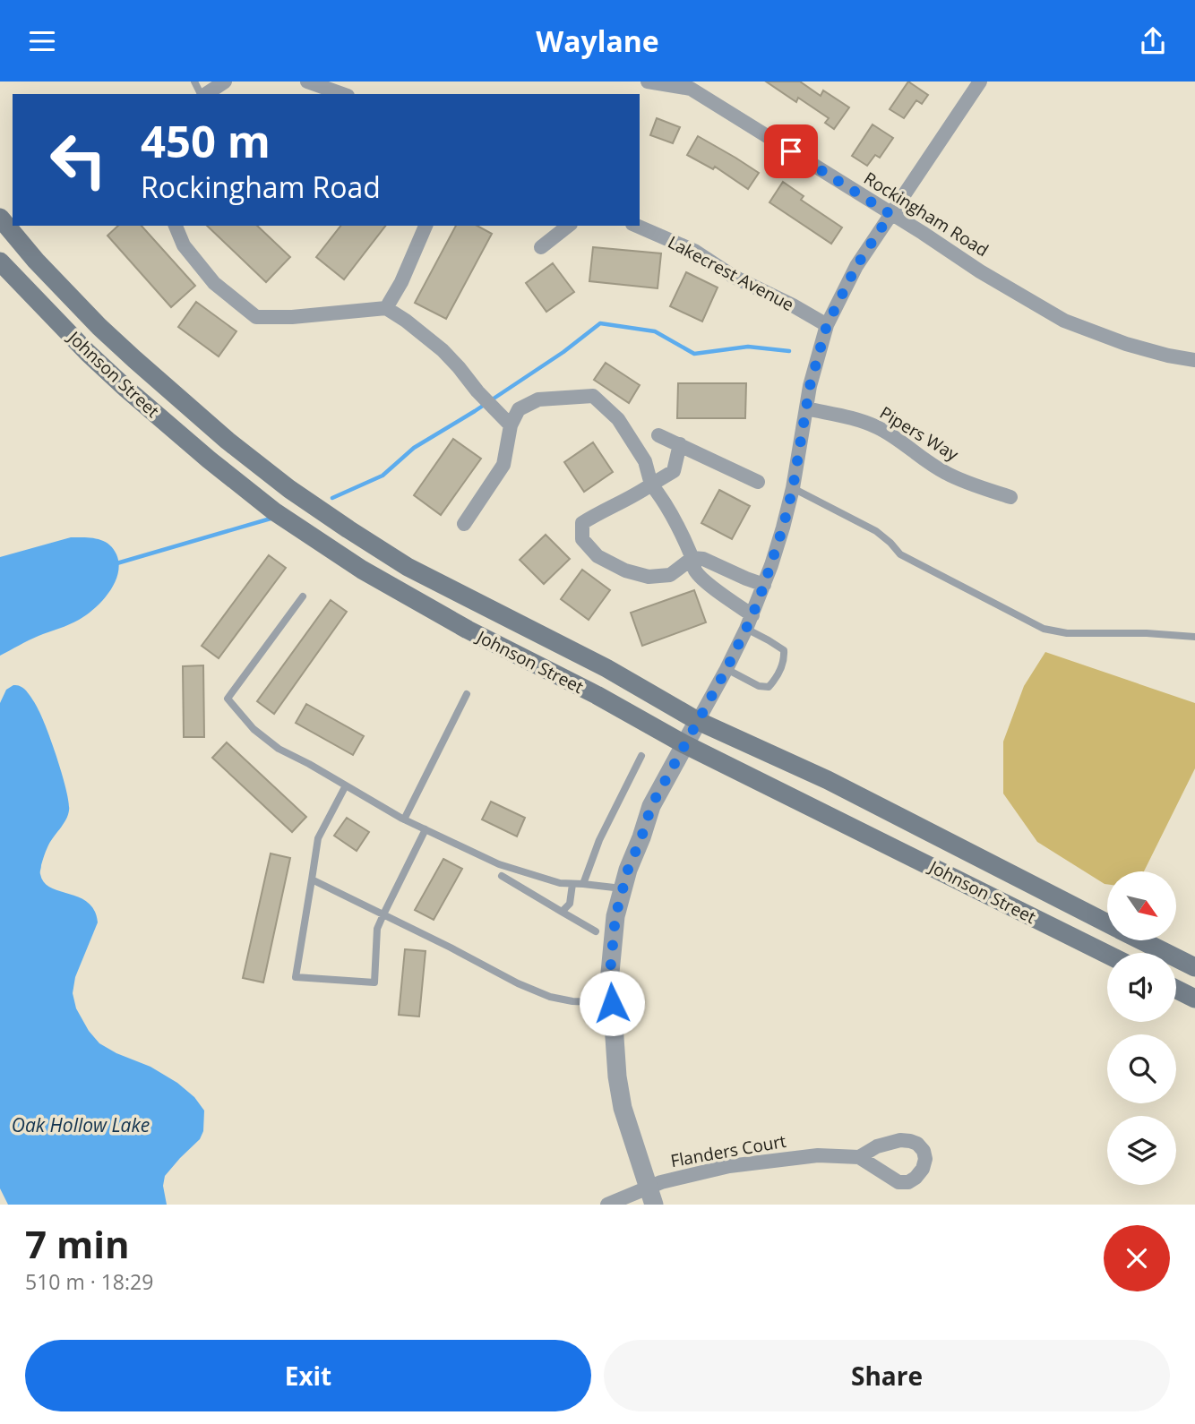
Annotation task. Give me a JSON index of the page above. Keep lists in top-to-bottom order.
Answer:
{
  "streets": {
    "main road": ["Johnson Street"],
    "street": [
      "Rockingham Road",
      "Lakecrest Avenue",
      "Pipers Way",
      "Flanders Court"
    ]
  },
  "water": ["Oak Hollow Lake"],
  "north": "bottom right",
  "page": {
    "header": "Waylane",
    "turn": ["450 m", "Rockingham Road"],
    "heading": ["7 min", "510 m · 18:29"],
    "buttons": ["Exit", "Share"]
  }
}
